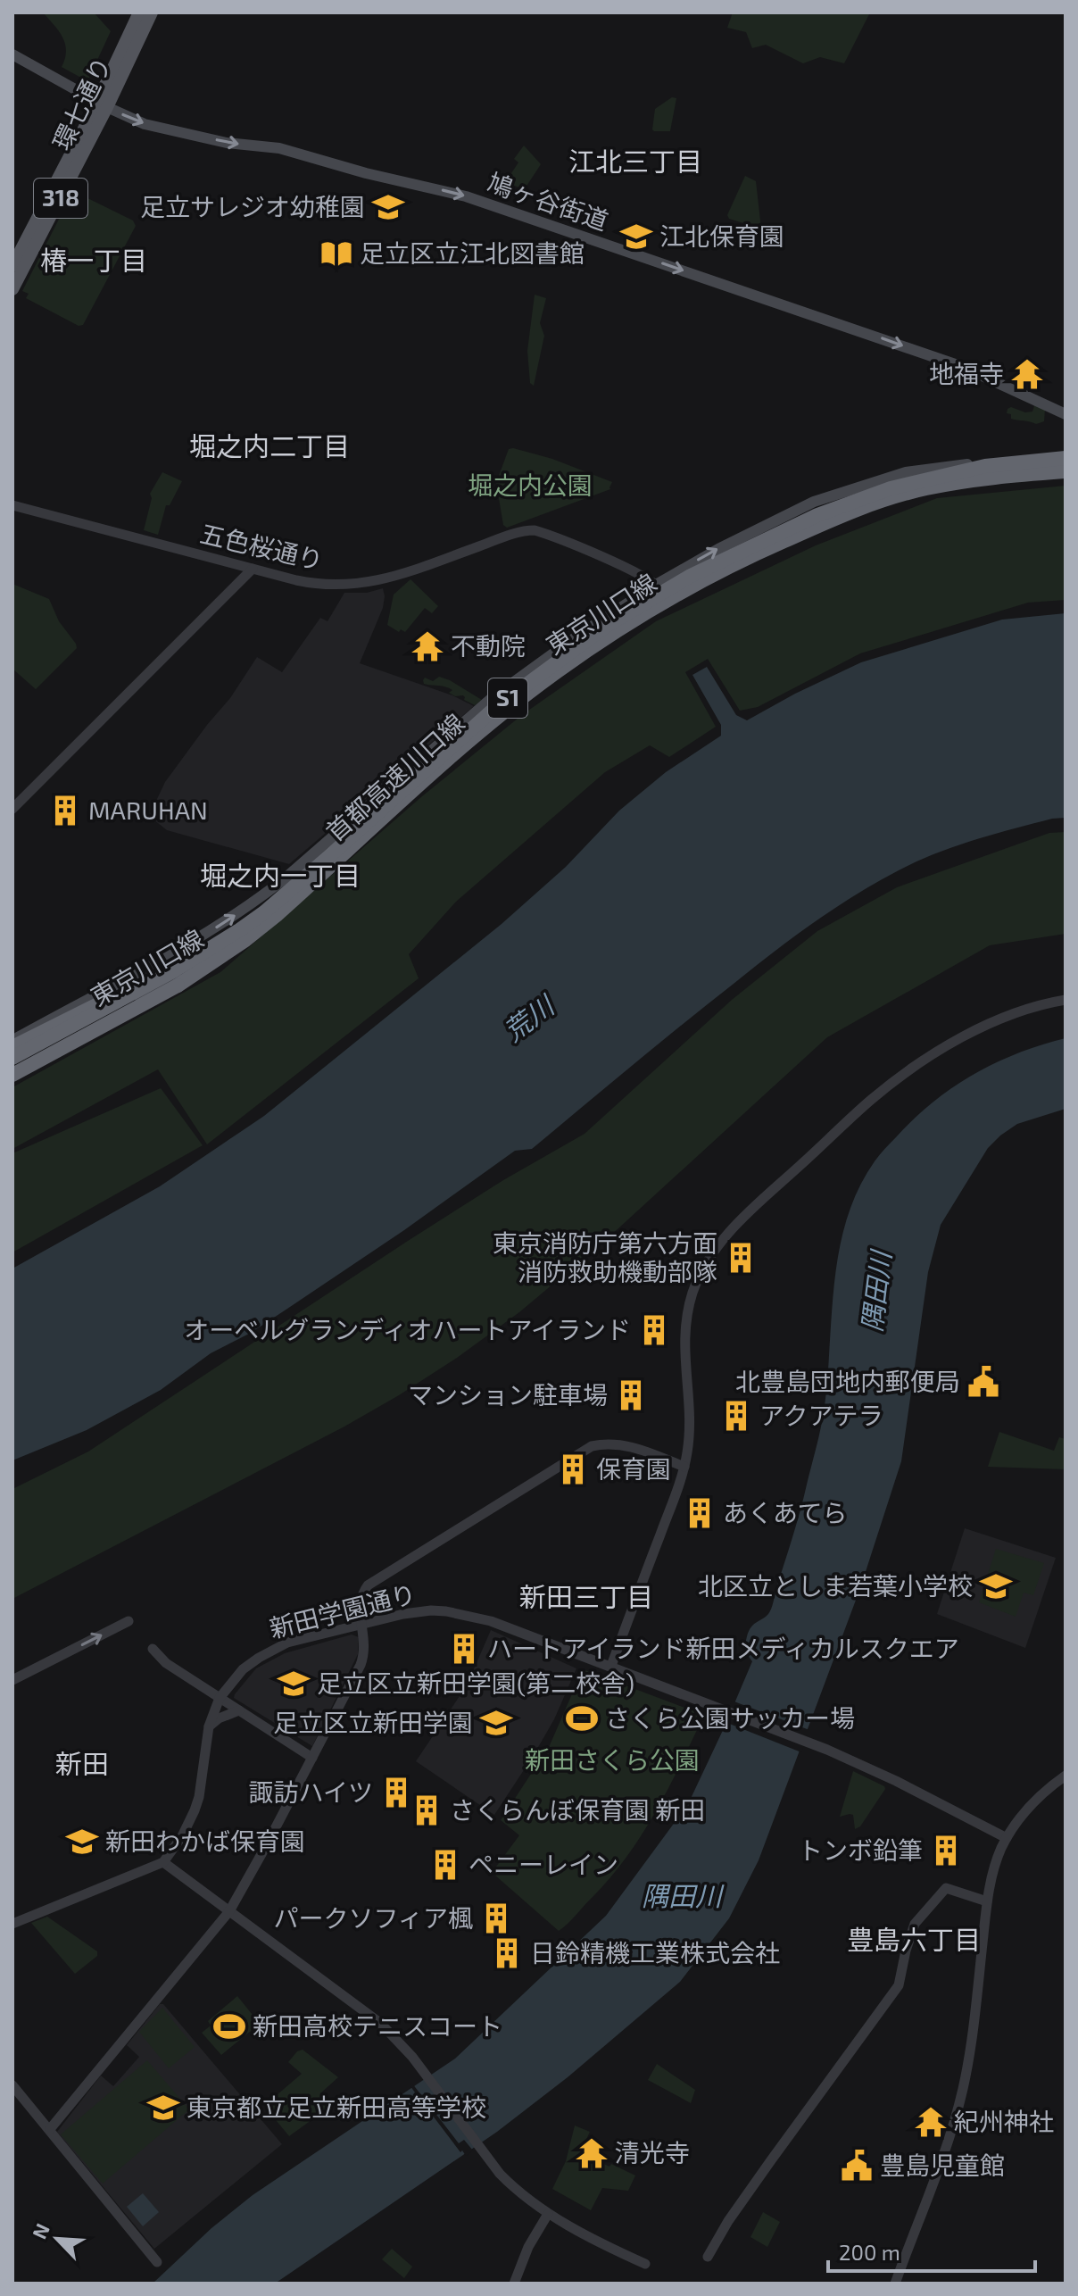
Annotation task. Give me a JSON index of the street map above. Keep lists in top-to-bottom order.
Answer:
{
  "streets": {
    "highway": ["S1", "首都高速川口線"],
    "main road": [
      "環七通り",
      "318",
      "鳩ヶ谷街道",
      "東京川口線"
    ],
    "street": ["五色桜通り", "新田学園通り"]
  },
  "crossings": [
    ["環七通り", "鳩ヶ谷街道"],
    ["五色桜通り", "東京川口線"],
    ["東京川口線", "首都高速川口線"]
  ],
  "one_way": ["鳩ヶ谷街道"],
  "districts": [
    "江北三丁目",
    "椿一丁目",
    "堀之内二丁目",
    "堀之内一丁目",
    "新田三丁目",
    "新田",
    "豊島六丁目"
  ],
  "water": ["荒川", "隅田川"],
  "parks": ["堀之内公園", "新田さくら公園"],
  "places": {
    "school or university": [
      "足立サレジオ幼稚園",
      "江北保育園",
      "北区立としま若葉小学校",
      "足立区立新田学園(第二校舎)",
      "足立区立新田学園",
      "新田わかば保育園",
      "東京都立足立新田高等学校"
    ],
    "library": ["足立区立江北図書館"],
    "temple": [
      "地福寺",
      "不動院",
      "紀州神社",
      "清光寺"
    ],
    "building": [
      "MARUHAN",
      "東京消防庁第六方面 消防救助機動部隊",
      "オーベルグランディオハートアイランド",
      "マンション駐車場",
      "アクアテラ",
      "保育園",
      "あくあてら",
      "ハートアイランド新田メディカルスクエア",
      "諏訪ハイツ",
      "さくらんぼ保育園 新田",
      "トンボ鉛筆",
      "ペニーレイン",
      "パークソフィア楓",
      "日鈴精機工業株式会社"
    ],
    "public building": ["北豊島団地内郵便局", "豊島児童館"],
    "sports": ["さくら公園サッカー場", "新田高校テニスコート"]
  },
  "scale_bar": "200 m",
  "north": "top left"
}
